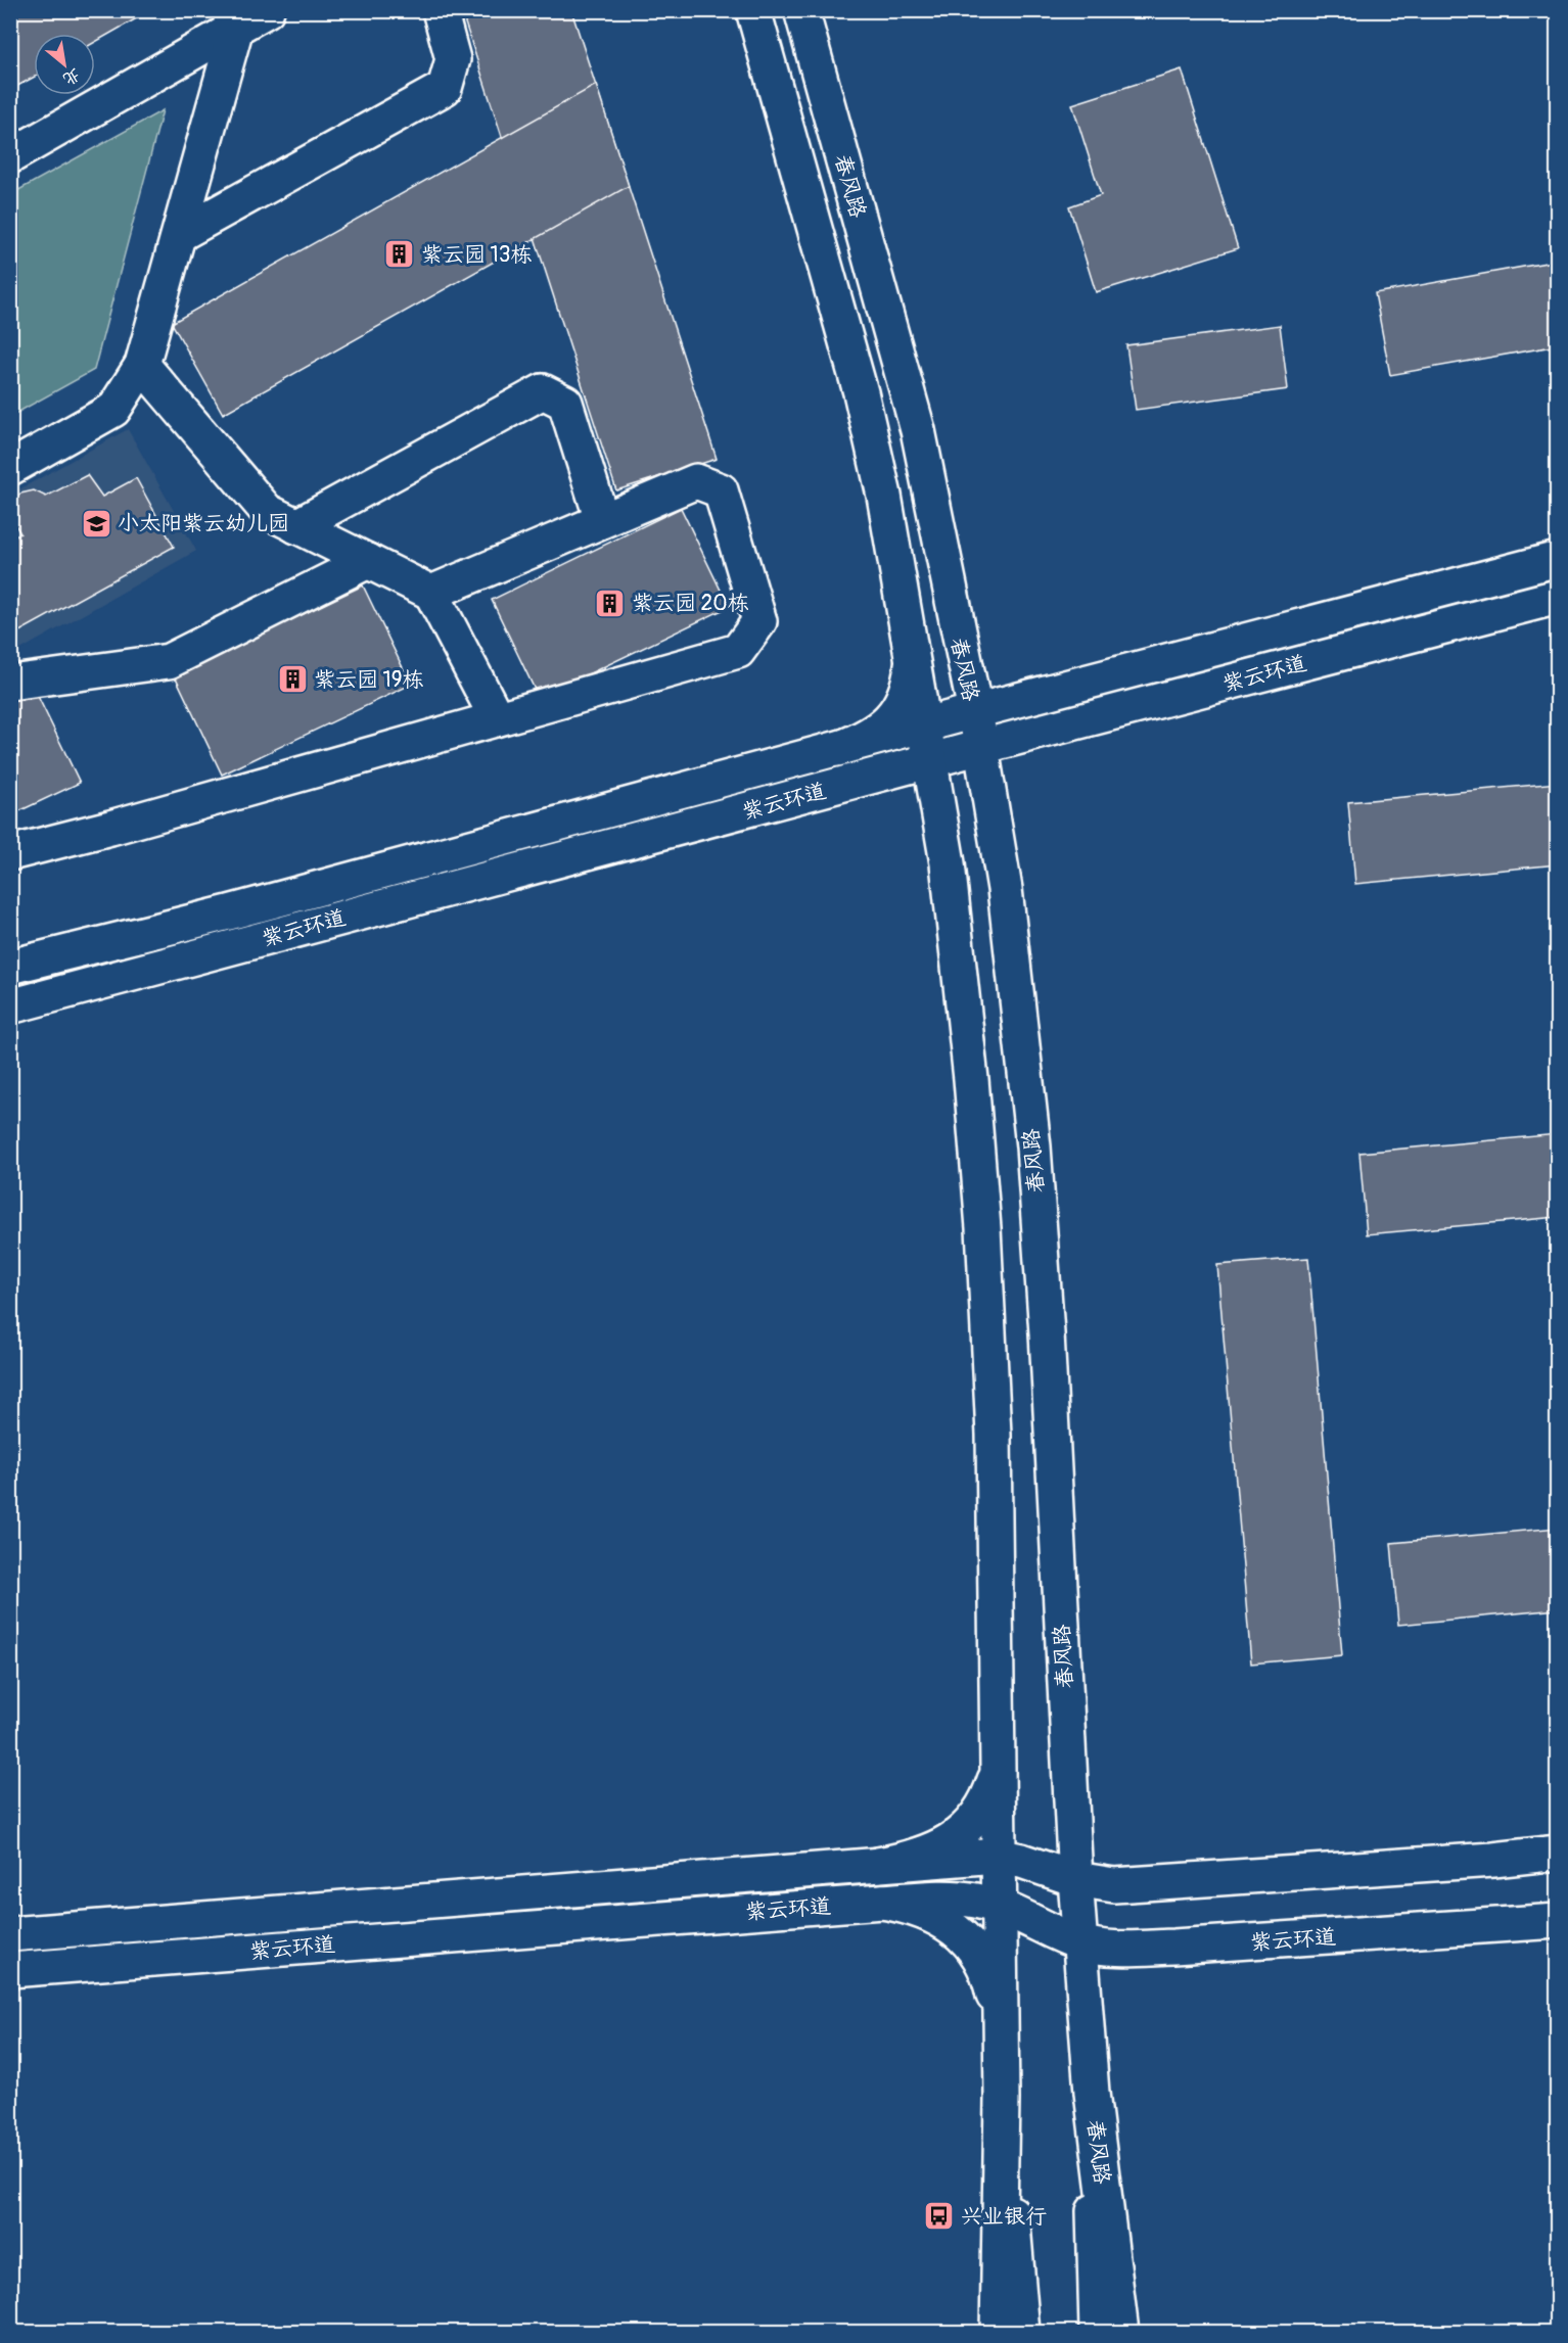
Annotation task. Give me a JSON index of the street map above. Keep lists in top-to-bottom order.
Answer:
{
  "streets": {
    "street": ["春风路", "紫云环道"]
  },
  "crossings": [
    ["春风路", "紫云环道"]
  ],
  "places": {
    "building": ["紫云园 13栋", "紫云园 20栋", "紫云园 19栋"],
    "school or university": ["小太阳紫云幼儿园"],
    "bus stop": ["兴业银行"]
  },
  "north": "bottom right"
}
